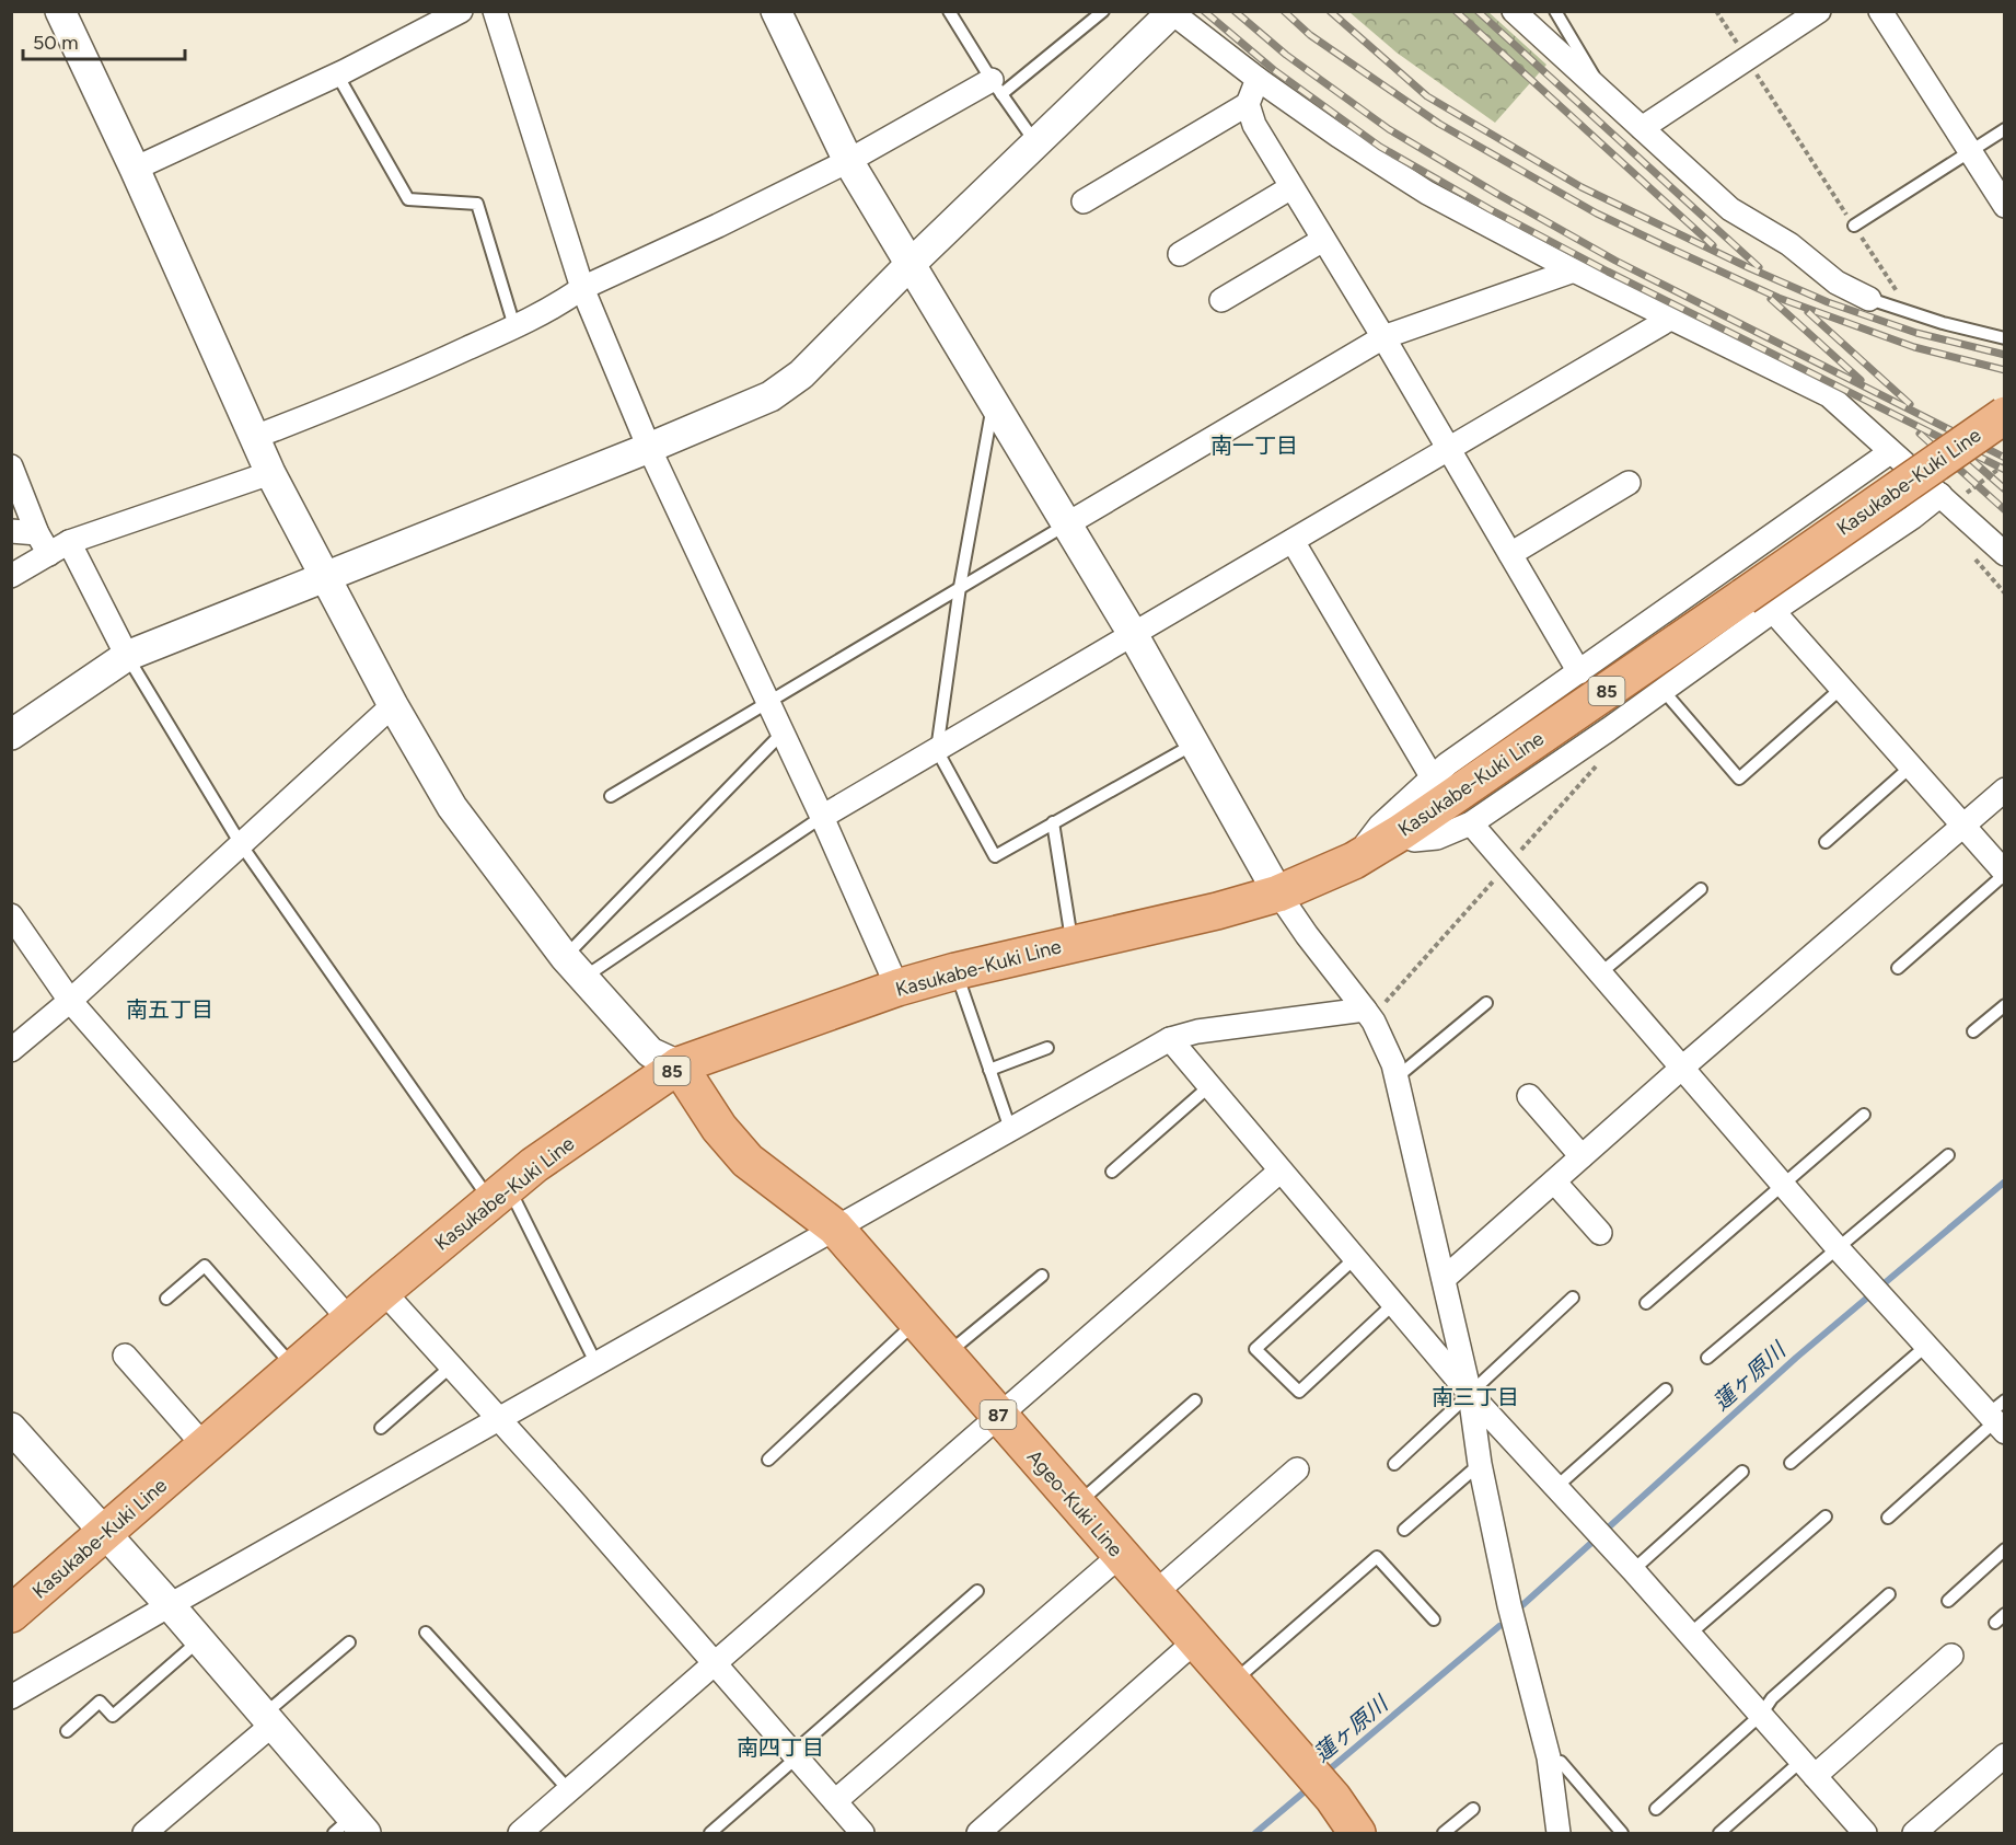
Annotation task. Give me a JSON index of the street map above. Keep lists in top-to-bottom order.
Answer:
{
  "streets": {
    "main road": [
      "Kasukabe-Kuki Line",
      "85",
      "87",
      "Ageo-Kuki Line"
    ]
  },
  "crossings": [
    ["Kasukabe-Kuki Line", "Ageo-Kuki Line"]
  ],
  "districts": [
    "南一丁目",
    "南五丁目",
    "南三丁目",
    "南四丁目"
  ],
  "water": ["蓮ヶ原川"],
  "scale_bar": "50 m"
}
